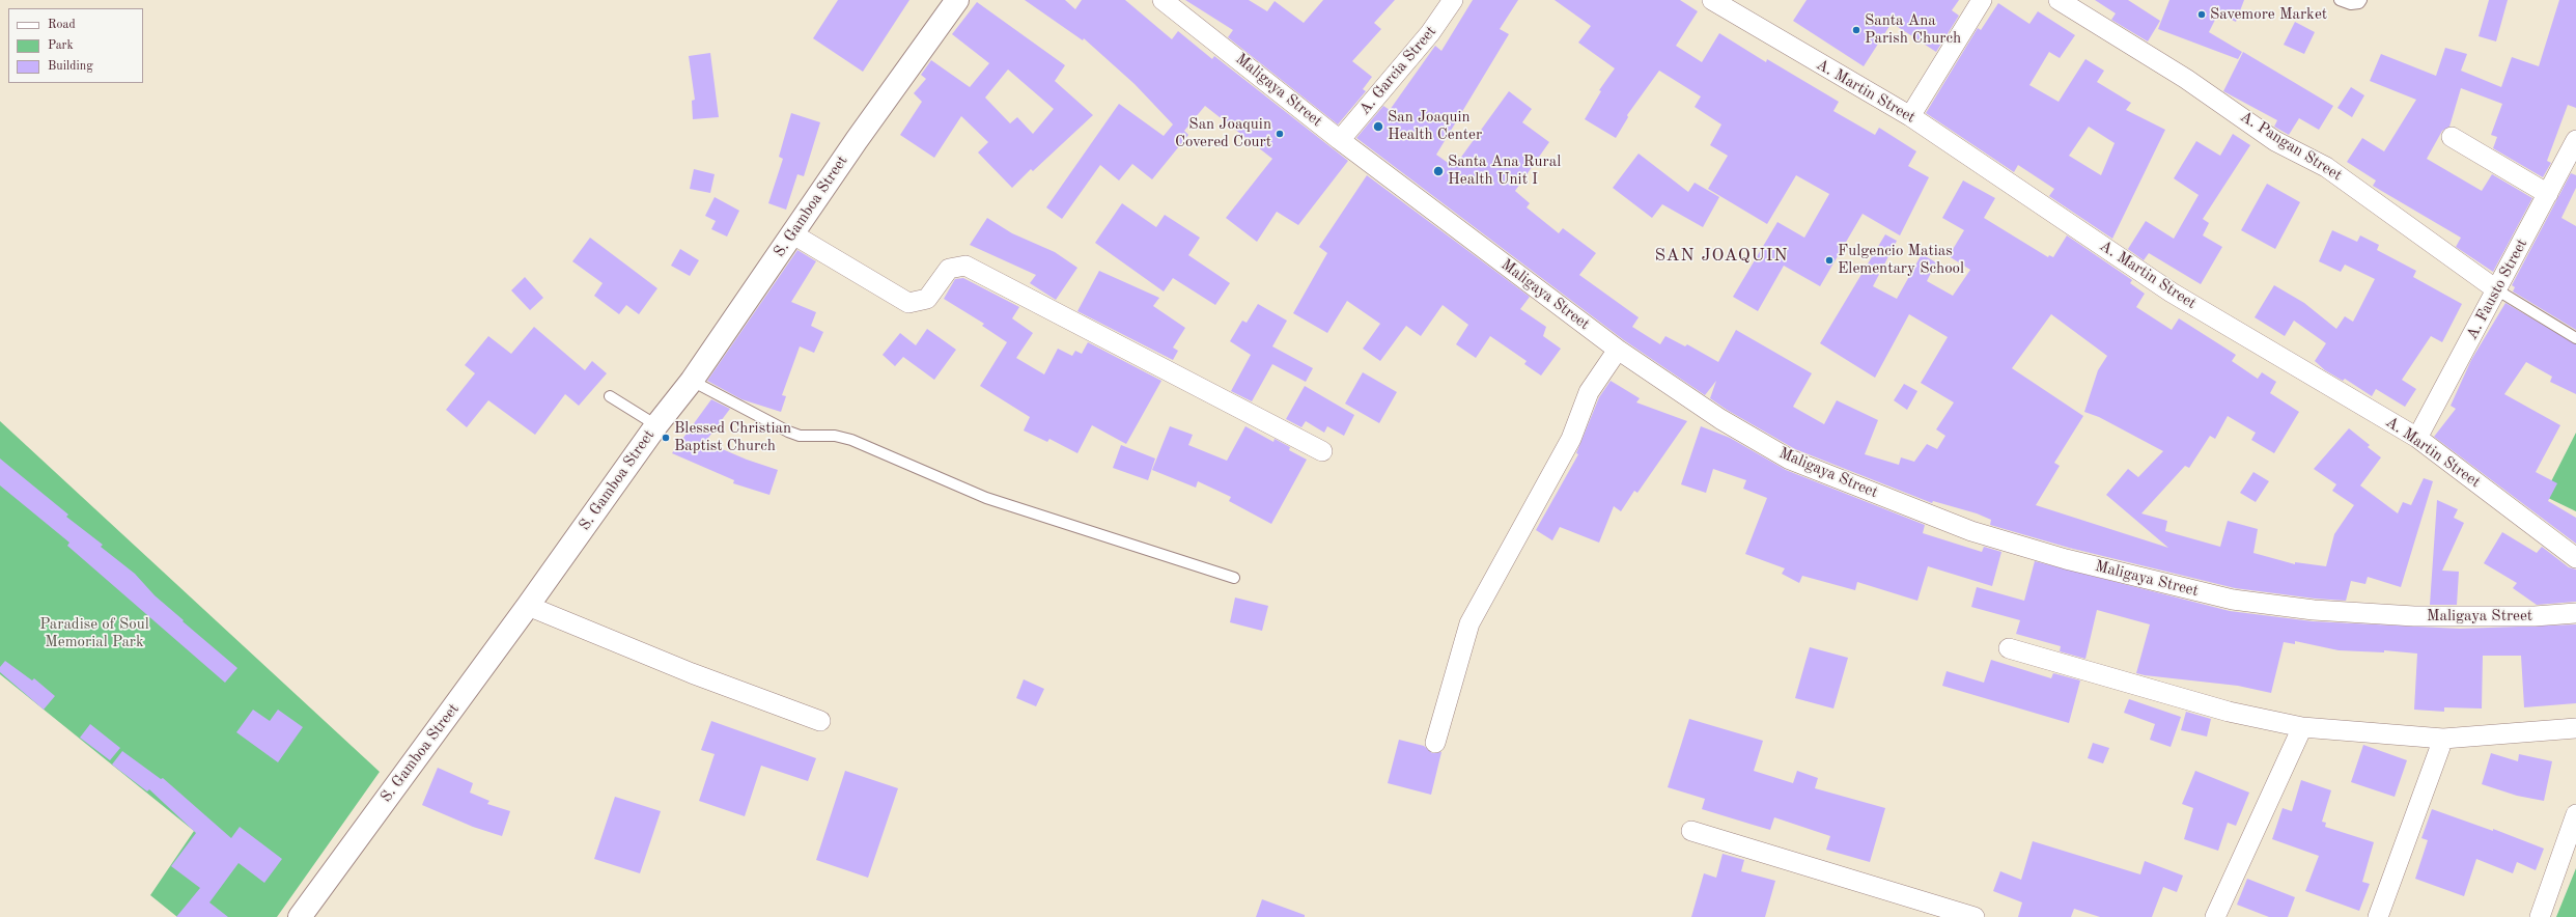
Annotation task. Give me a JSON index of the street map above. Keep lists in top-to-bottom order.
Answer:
{
  "streets": {
    "main road": ["S. Gamboa Street"],
    "street": [
      "A. Garcia Street",
      "Maligaya Street",
      "A. Martin Street",
      "A. Pangan Street",
      "A. Fausto Street"
    ]
  },
  "crossings": [
    ["A. Garcia Street", "Maligaya Street"],
    ["A. Martin Street", "A. Fausto Street"],
    ["A. Pangan Street", "A. Fausto Street"]
  ],
  "districts": ["SAN JOAQUIN"],
  "parks": ["Paradise of Soul Memorial Park"],
  "places": [
    "Savemore Market",
    "Santa Ana Parish Church",
    "San Joaquin Health Center",
    "San Joaquin Covered Court",
    "Santa Ana Rural Health Unit I",
    "Fulgencio Matias Elementary School",
    "Blessed Christian Baptist Church"
  ],
  "legend": ["Road", "Park", "Building"]
}
